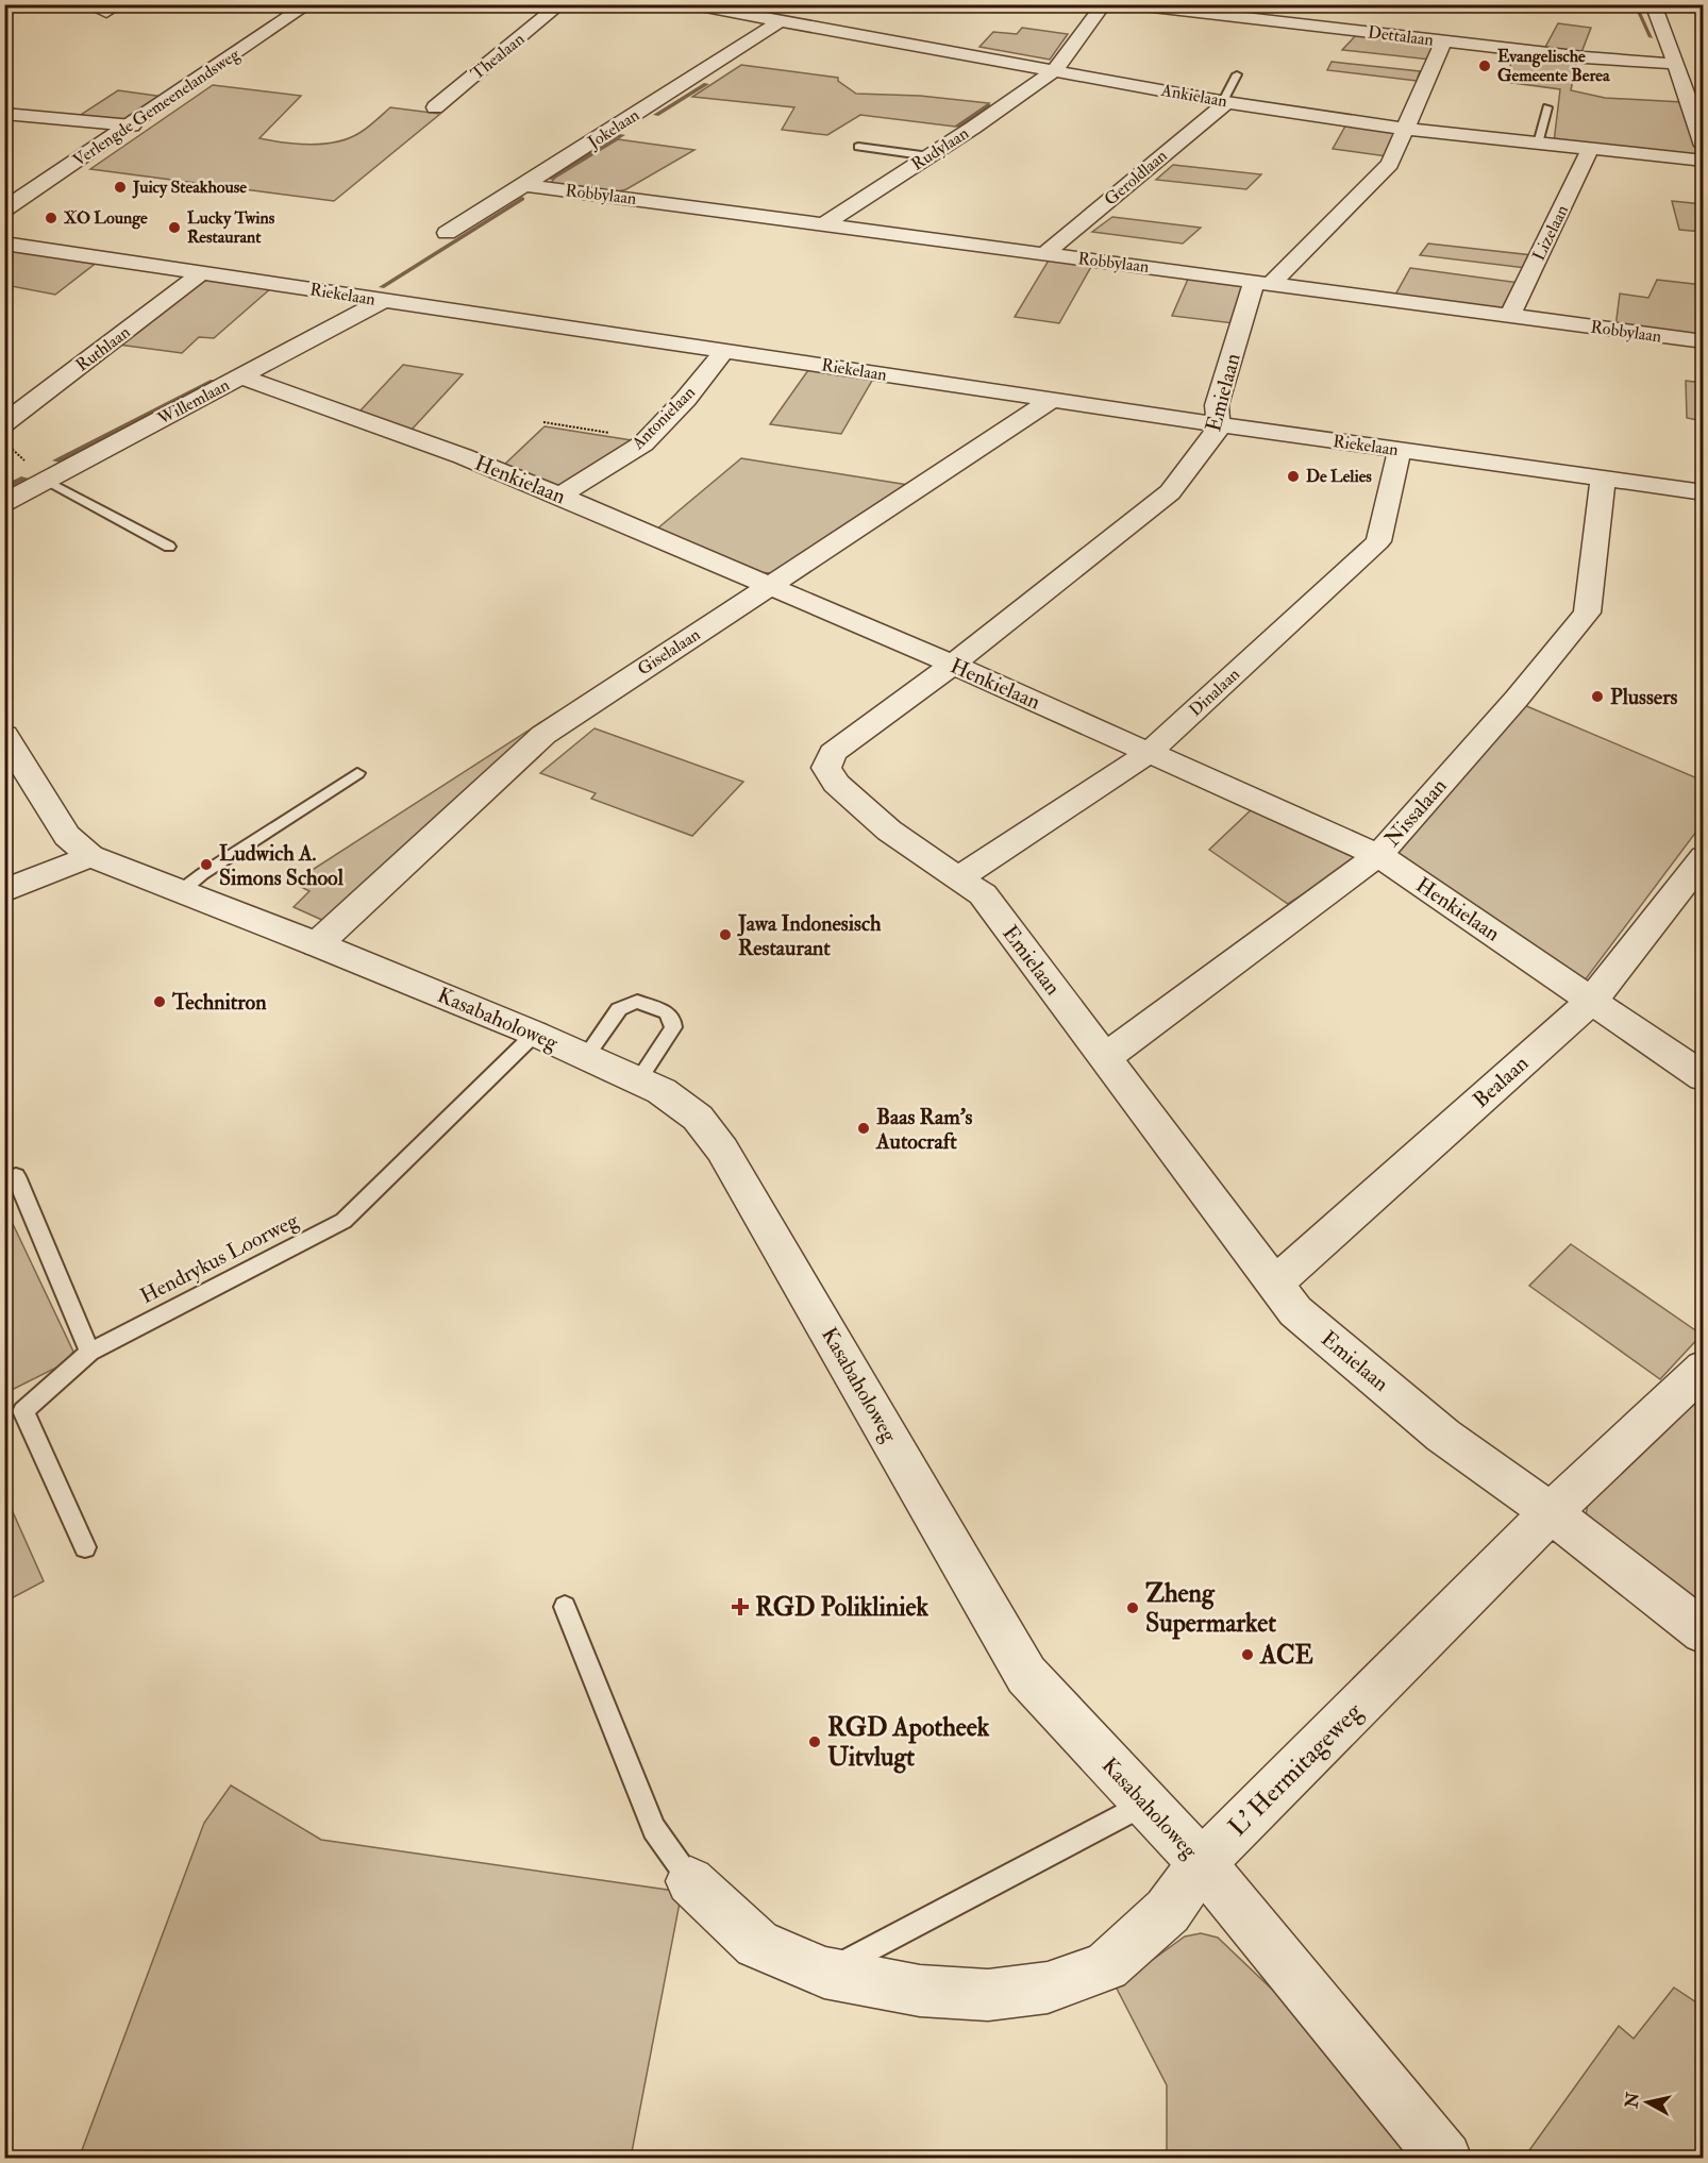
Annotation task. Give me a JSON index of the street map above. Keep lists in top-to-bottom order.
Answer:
{
  "streets": {
    "street": [
      "Dettalaan",
      "Thealaan",
      "Ankielaan",
      "Verlengde Gemeenelandsweg",
      "Jokelaan",
      "Rudylaan",
      "Geroldlaan",
      "Robbylaan",
      "Lizelaan",
      "Riekelaan",
      "Ruthlaan",
      "Emielaan",
      "Willemlaan",
      "Antonielaan",
      "Henkielaan",
      "Giselalaan",
      "Dinalaan",
      "Nissalaan",
      "Kasabaholoweg",
      "Bealaan",
      "L' Hermitageweg"
    ],
    "lane": ["Hendrykus Loorweg"]
  },
  "crossings": [
    ["Dettalaan", "Emielaan"],
    ["Ankielaan", "Jokelaan"],
    ["Ankielaan", "Rudylaan"],
    ["Ankielaan", "Geroldlaan"],
    ["Ankielaan", "Lizelaan"],
    ["Ankielaan", "Emielaan"],
    ["Jokelaan", "Robbylaan"],
    ["Rudylaan", "Robbylaan"],
    ["Geroldlaan", "Robbylaan"],
    ["Robbylaan", "Lizelaan"],
    ["Robbylaan", "Emielaan"],
    ["Riekelaan", "Ruthlaan"],
    ["Riekelaan", "Emielaan"],
    ["Riekelaan", "Willemlaan"],
    ["Riekelaan", "Antonielaan"],
    ["Riekelaan", "Giselalaan"],
    ["Riekelaan", "Dinalaan"],
    ["Riekelaan", "Nissalaan"],
    ["Emielaan", "Henkielaan"],
    ["Emielaan", "Dinalaan"],
    ["Emielaan", "Nissalaan"],
    ["Emielaan", "Bealaan"],
    ["Emielaan", "L' Hermitageweg"],
    ["Willemlaan", "Henkielaan"],
    ["Antonielaan", "Henkielaan"],
    ["Henkielaan", "Giselalaan"],
    ["Henkielaan", "Dinalaan"],
    ["Henkielaan", "Nissalaan"],
    ["Henkielaan", "Bealaan"],
    ["Giselalaan", "Kasabaholoweg"],
    ["Kasabaholoweg", "Hendrykus Loorweg"],
    ["Kasabaholoweg", "L' Hermitageweg"]
  ],
  "places": {
    "other": [
      "Evangelische Gemeente Berea",
      "Juicy Steakhouse",
      "XO Lounge",
      "Lucky Twins Restaurant",
      "De Lelies",
      "Plussers",
      "Ludwich A. Simons School",
      "Jawa Indonesisch Restaurant",
      "Technitron",
      "Baas Ram's Autocraft",
      "Zheng Supermarket",
      "ACE",
      "RGD Apotheek Uitvlugt"
    ],
    "health": ["RGD Polikliniek"]
  },
  "north": "left"
}
